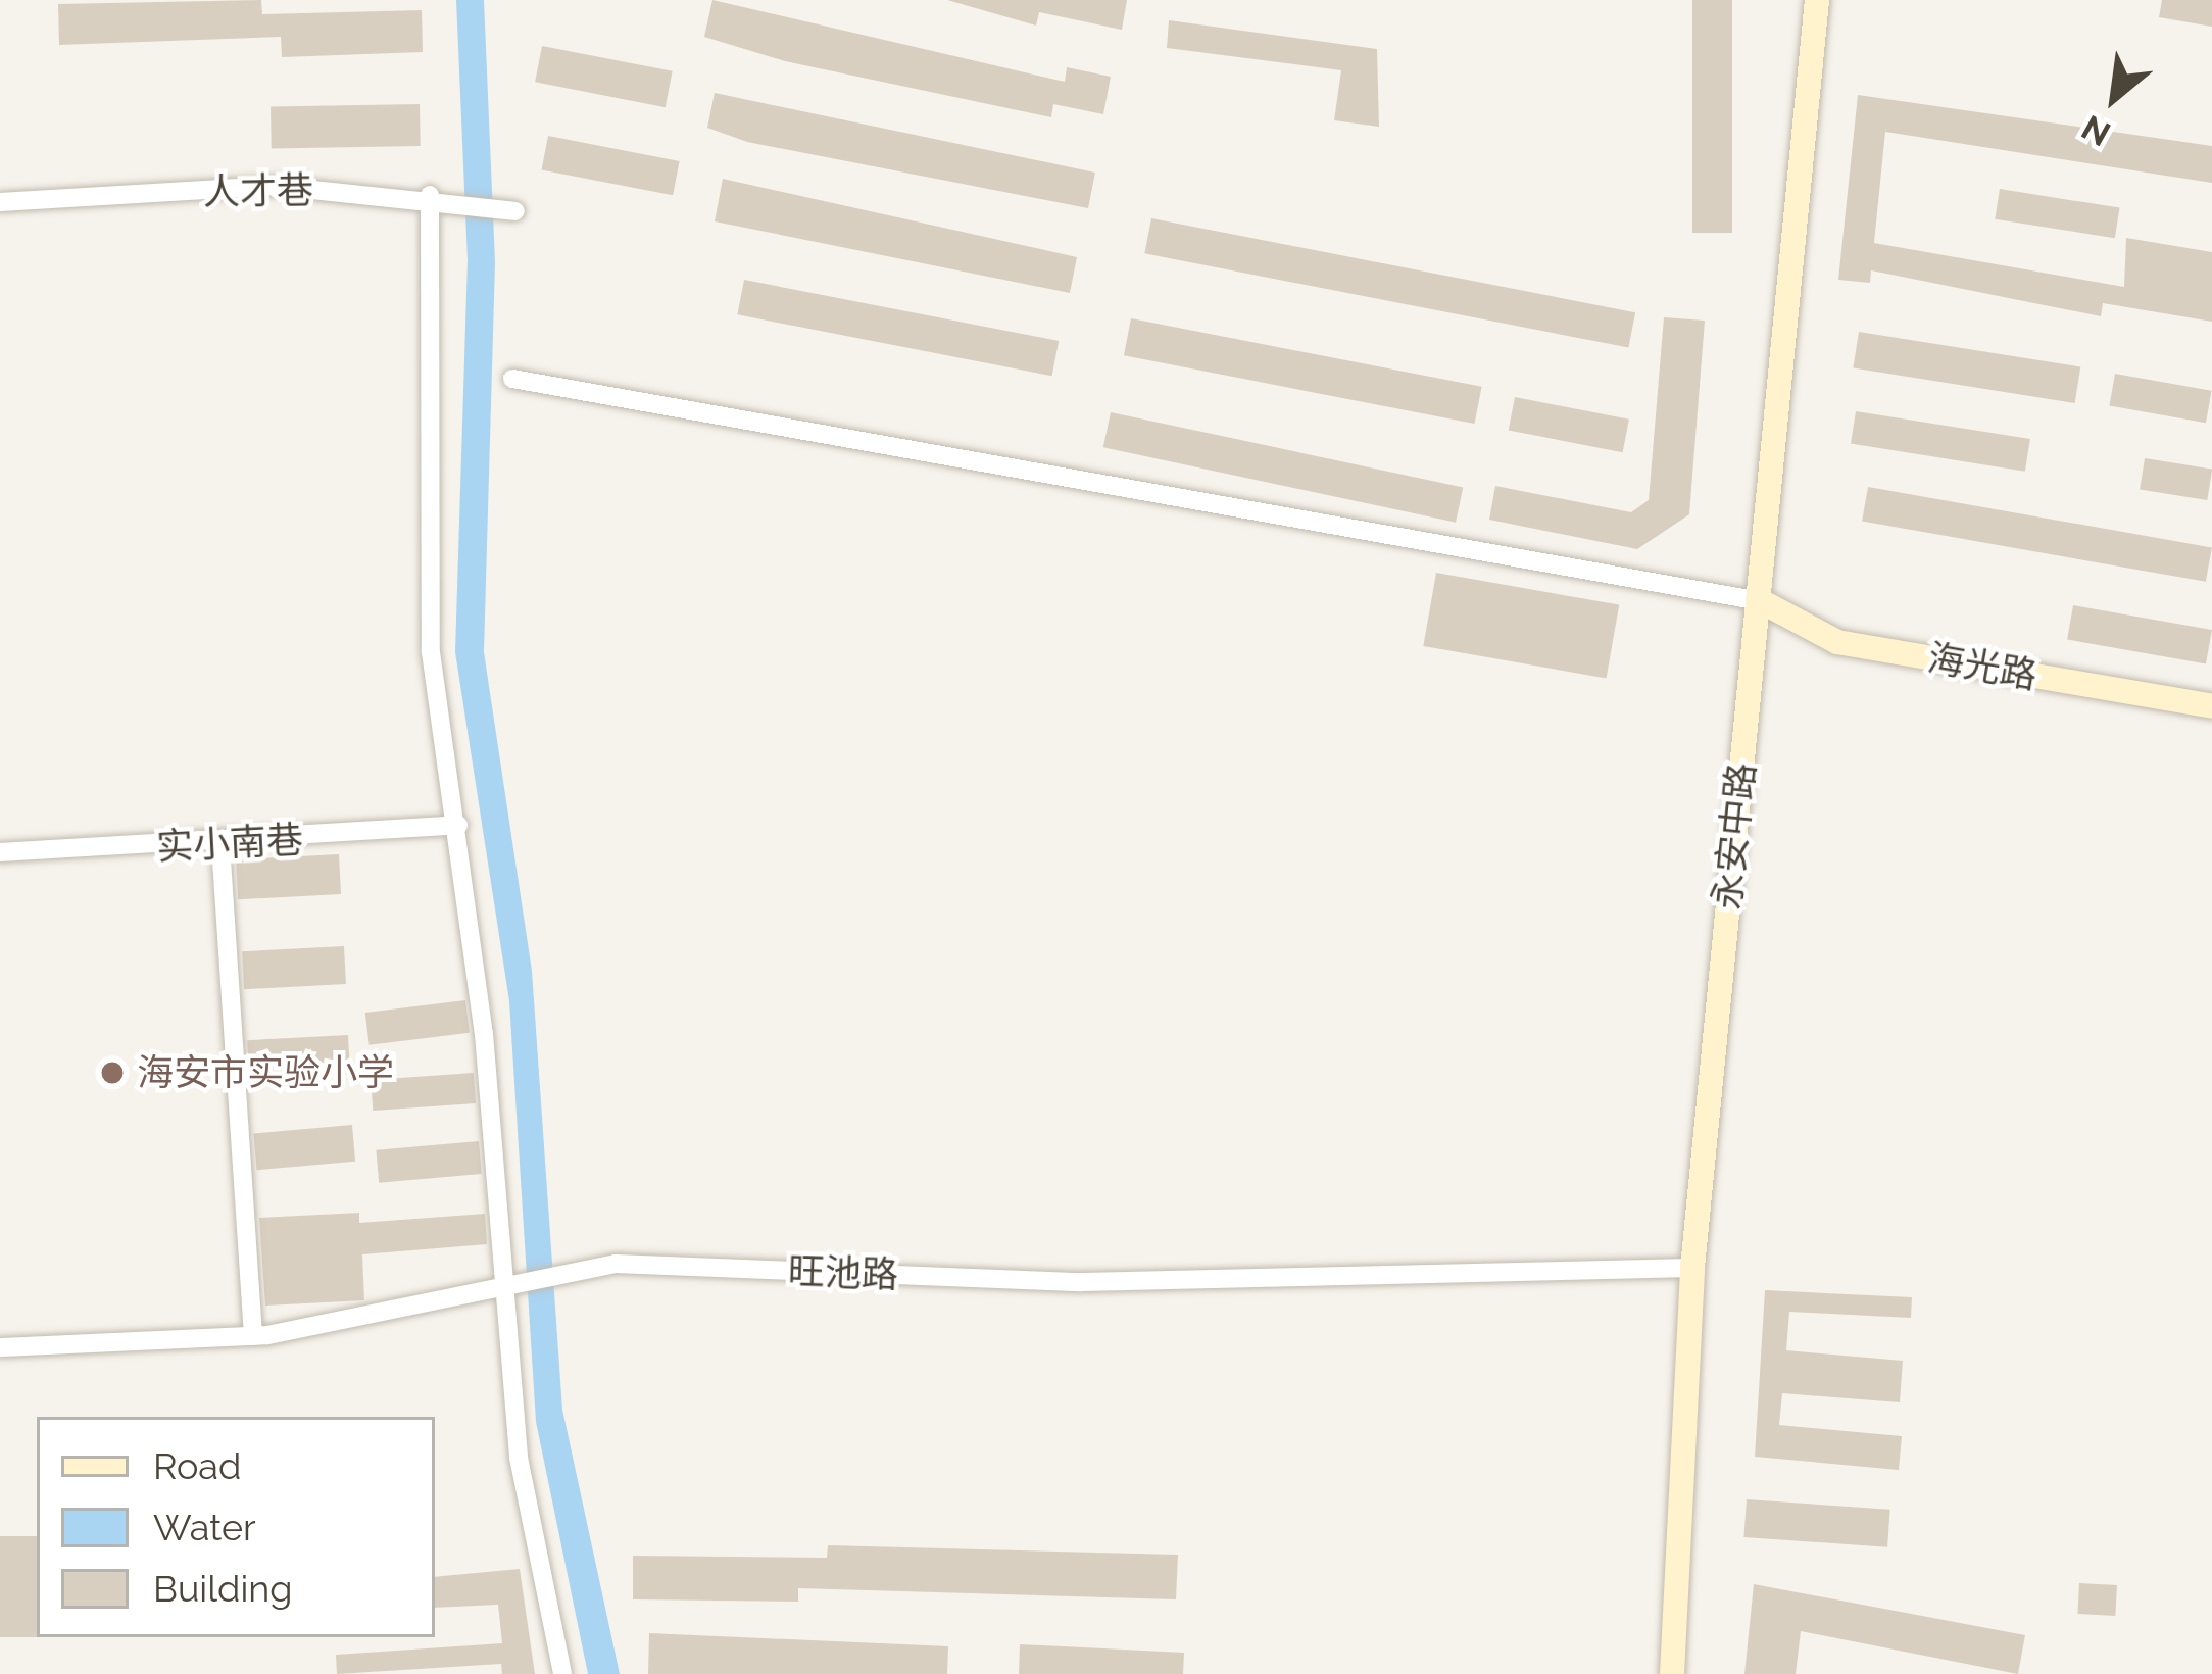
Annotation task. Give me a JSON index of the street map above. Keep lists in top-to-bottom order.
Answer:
{
  "streets": {
    "street": [
      "人才巷",
      "海光路",
      "永安中路",
      "实小南巷",
      "旺池路"
    ]
  },
  "crossings": [
    ["海光路", "永安中路"],
    ["永安中路", "旺池路"]
  ],
  "places": ["海安市实验小学"],
  "legend": ["Road", "Water", "Building"],
  "north": "bottom left"
}
